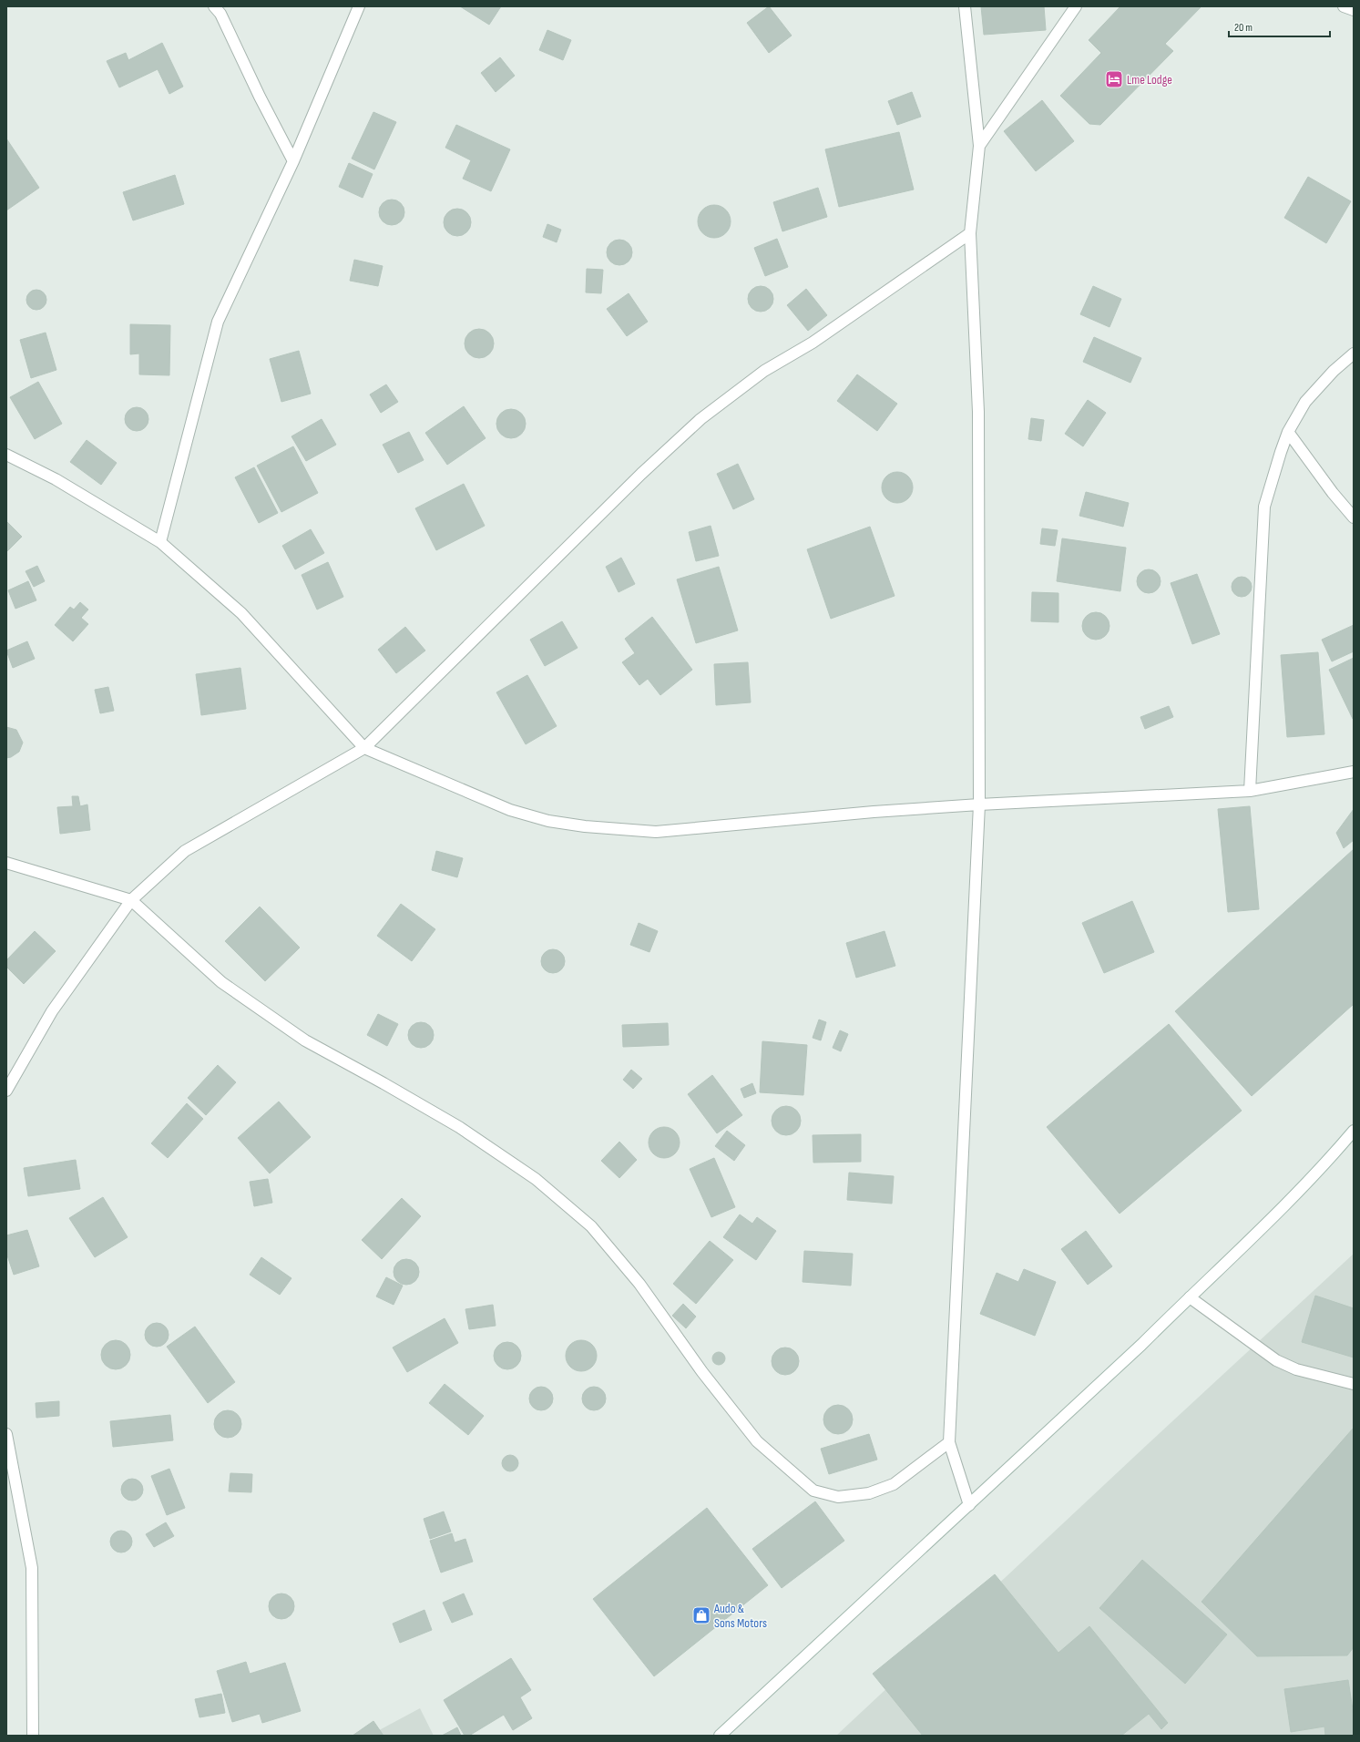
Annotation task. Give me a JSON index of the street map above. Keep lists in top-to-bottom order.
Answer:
{
  "places": {
    "hotel": ["Lme Lodge"],
    "shop": ["Audo & Sons Motors"]
  },
  "scale_bar": "20 m"
}
